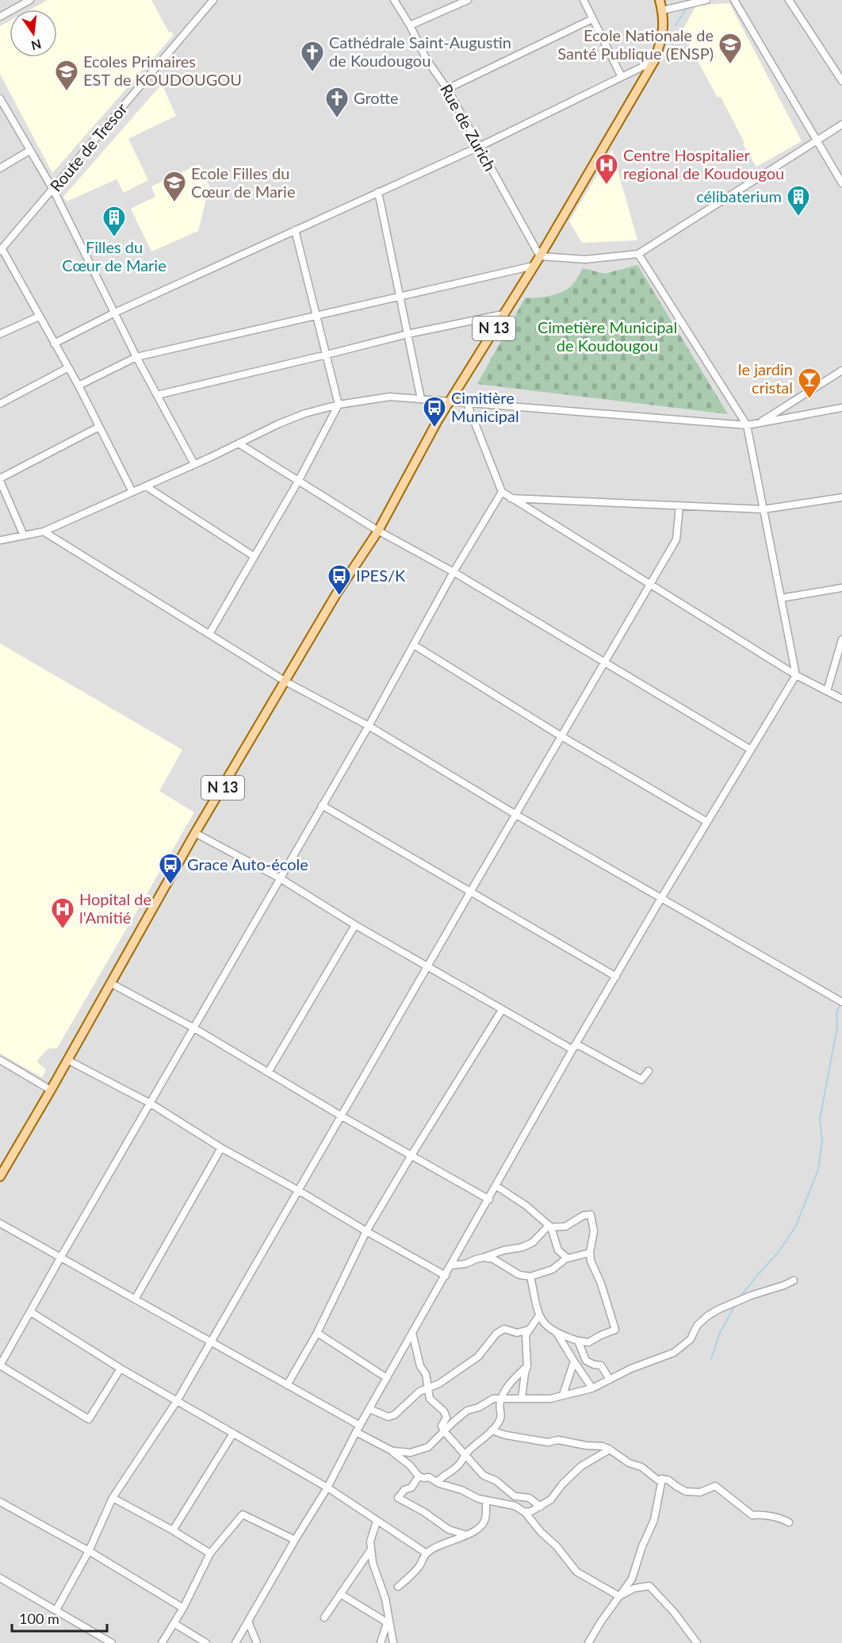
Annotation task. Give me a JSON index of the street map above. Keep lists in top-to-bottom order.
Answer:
{
  "streets": {
    "main road": ["N 13"],
    "street": ["Rue de Zurich", "Route de Tresor"]
  },
  "crossings": [
    ["Rue de Zurich", "N 13"]
  ],
  "parks": ["Cimetière Municipal de Koudougou"],
  "places": {
    "school or university": ["Ecole Nationale de Santé Publique (ENSP)", "Ecoles Primaires EST de KOUDOUGOU", "Ecole Filles du Cœur de Marie"],
    "church": ["Cathédrale Saint-Augustin de Koudougou", "Grotte"],
    "hospital": ["Centre Hospitalier regional de Koudougou", "Hopital de l'Amitié"],
    "building": ["célibaterium", "Filles du Cœur de Marie"],
    "bar": ["le jardin cristal"],
    "bus stop": ["Cimitière Municipal", "IPES/K", "Grace Auto-école"]
  },
  "scale_bar": "100 m",
  "north": "bottom"
}
